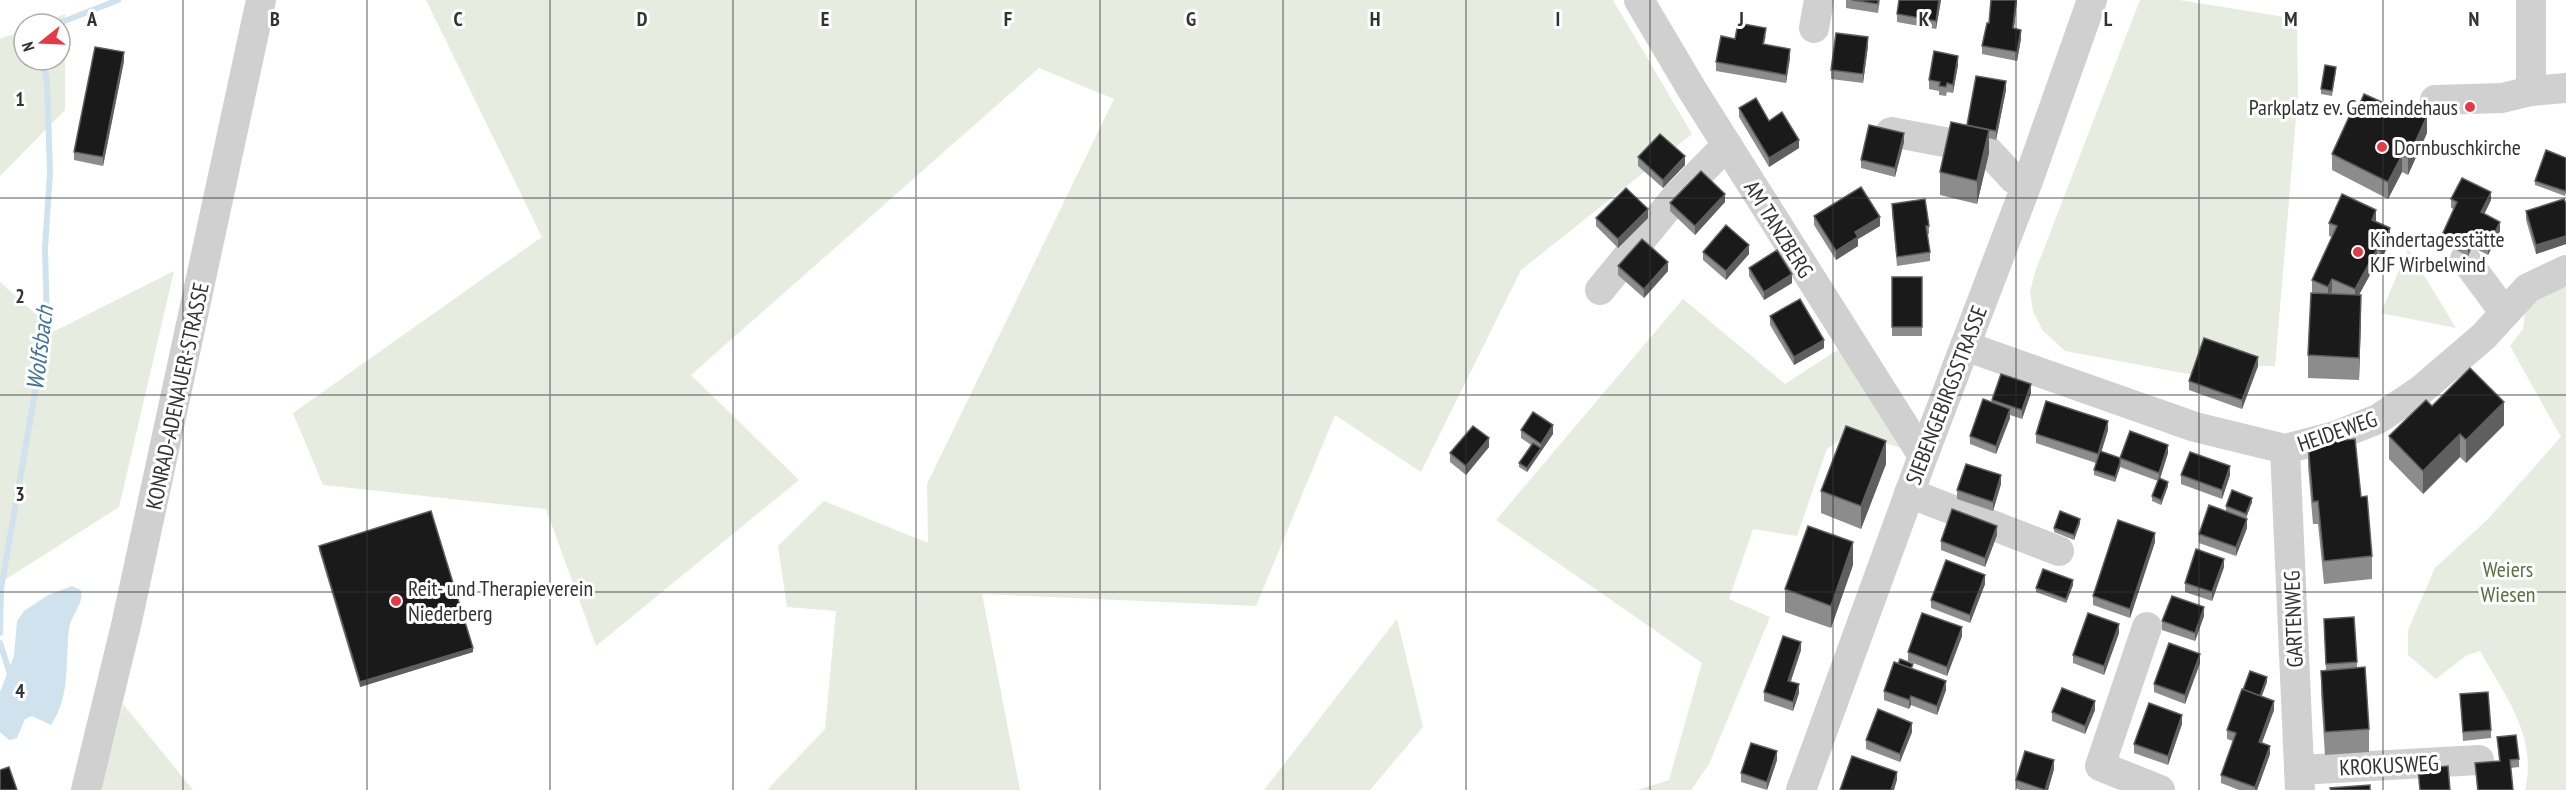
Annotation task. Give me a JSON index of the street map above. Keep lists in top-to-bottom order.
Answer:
{
  "streets": {
    "street": [
      "AM TANZBERG",
      "SIEBENGEBIRGSSTRASSE",
      "KONRAD-ADENAUER-STRASSE",
      "HEIDEWEG",
      "GARTENWEG",
      "KROKUSWEG"
    ]
  },
  "crossings": [
    ["AM TANZBERG", "SIEBENGEBIRGSSTRASSE"],
    ["SIEBENGEBIRGSSTRASSE", "HEIDEWEG"],
    ["HEIDEWEG", "GARTENWEG"],
    ["GARTENWEG", "KROKUSWEG"]
  ],
  "water": ["Wolfsbach"],
  "parks": ["Weiers Wiesen"],
  "places": [
    "Parkplatz ev. Gemeindehaus",
    "Dornbuschkirche",
    "Kindertagesstätte KJF Wirbelwind",
    "Reit- und Therapieverein Niederberg"
  ],
  "north": "left",
  "grid": {
    "columns": [
      "A",
      "B",
      "C",
      "D",
      "E",
      "F",
      "G",
      "H",
      "I",
      "J",
      "K",
      "L",
      "M",
      "N"
    ],
    "rows": [
      "1",
      "2",
      "3",
      "4"
    ]
  }
}
